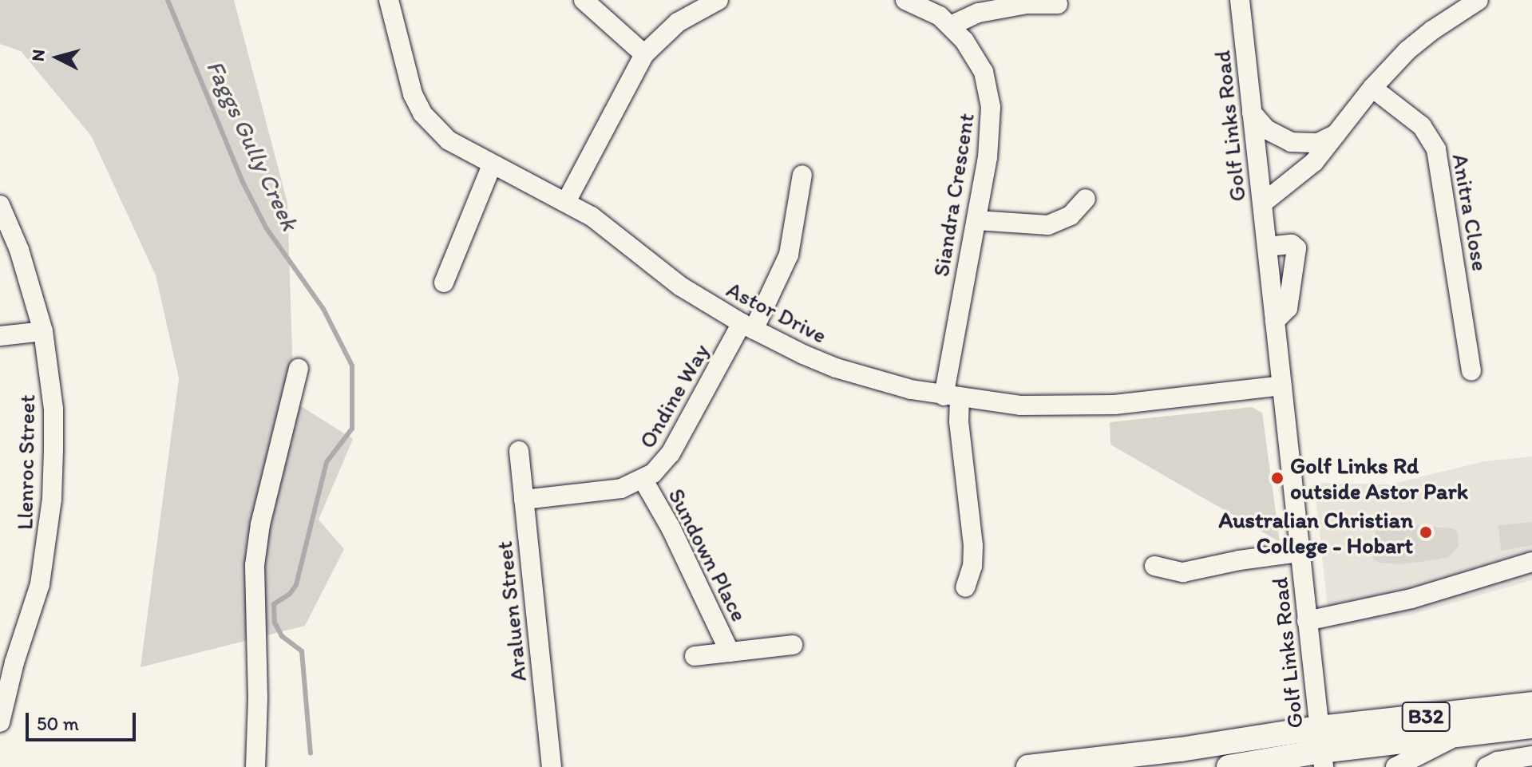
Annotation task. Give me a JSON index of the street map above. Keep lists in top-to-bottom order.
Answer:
{
  "streets": {
    "main road": ["B32"],
    "street": [
      "Golf Links Road",
      "Siandra Crescent",
      "Anitra Close",
      "Astor Drive",
      "Ondine Way",
      "Llenroc Street",
      "Sundown Place",
      "Araluen Street"
    ]
  },
  "crossings": [
    ["Golf Links Road", "Astor Drive"],
    ["Golf Links Road", "B32"],
    ["Siandra Crescent", "Astor Drive"],
    ["Astor Drive", "Ondine Way"],
    ["Ondine Way", "Sundown Place"],
    ["Ondine Way", "Araluen Street"]
  ],
  "water": ["Faggs Gully Creek"],
  "places": ["Golf Links Rd outside Astor Park", "Australian Christian College - Hobart"],
  "scale_bar": "50 m",
  "north": "left"
}
